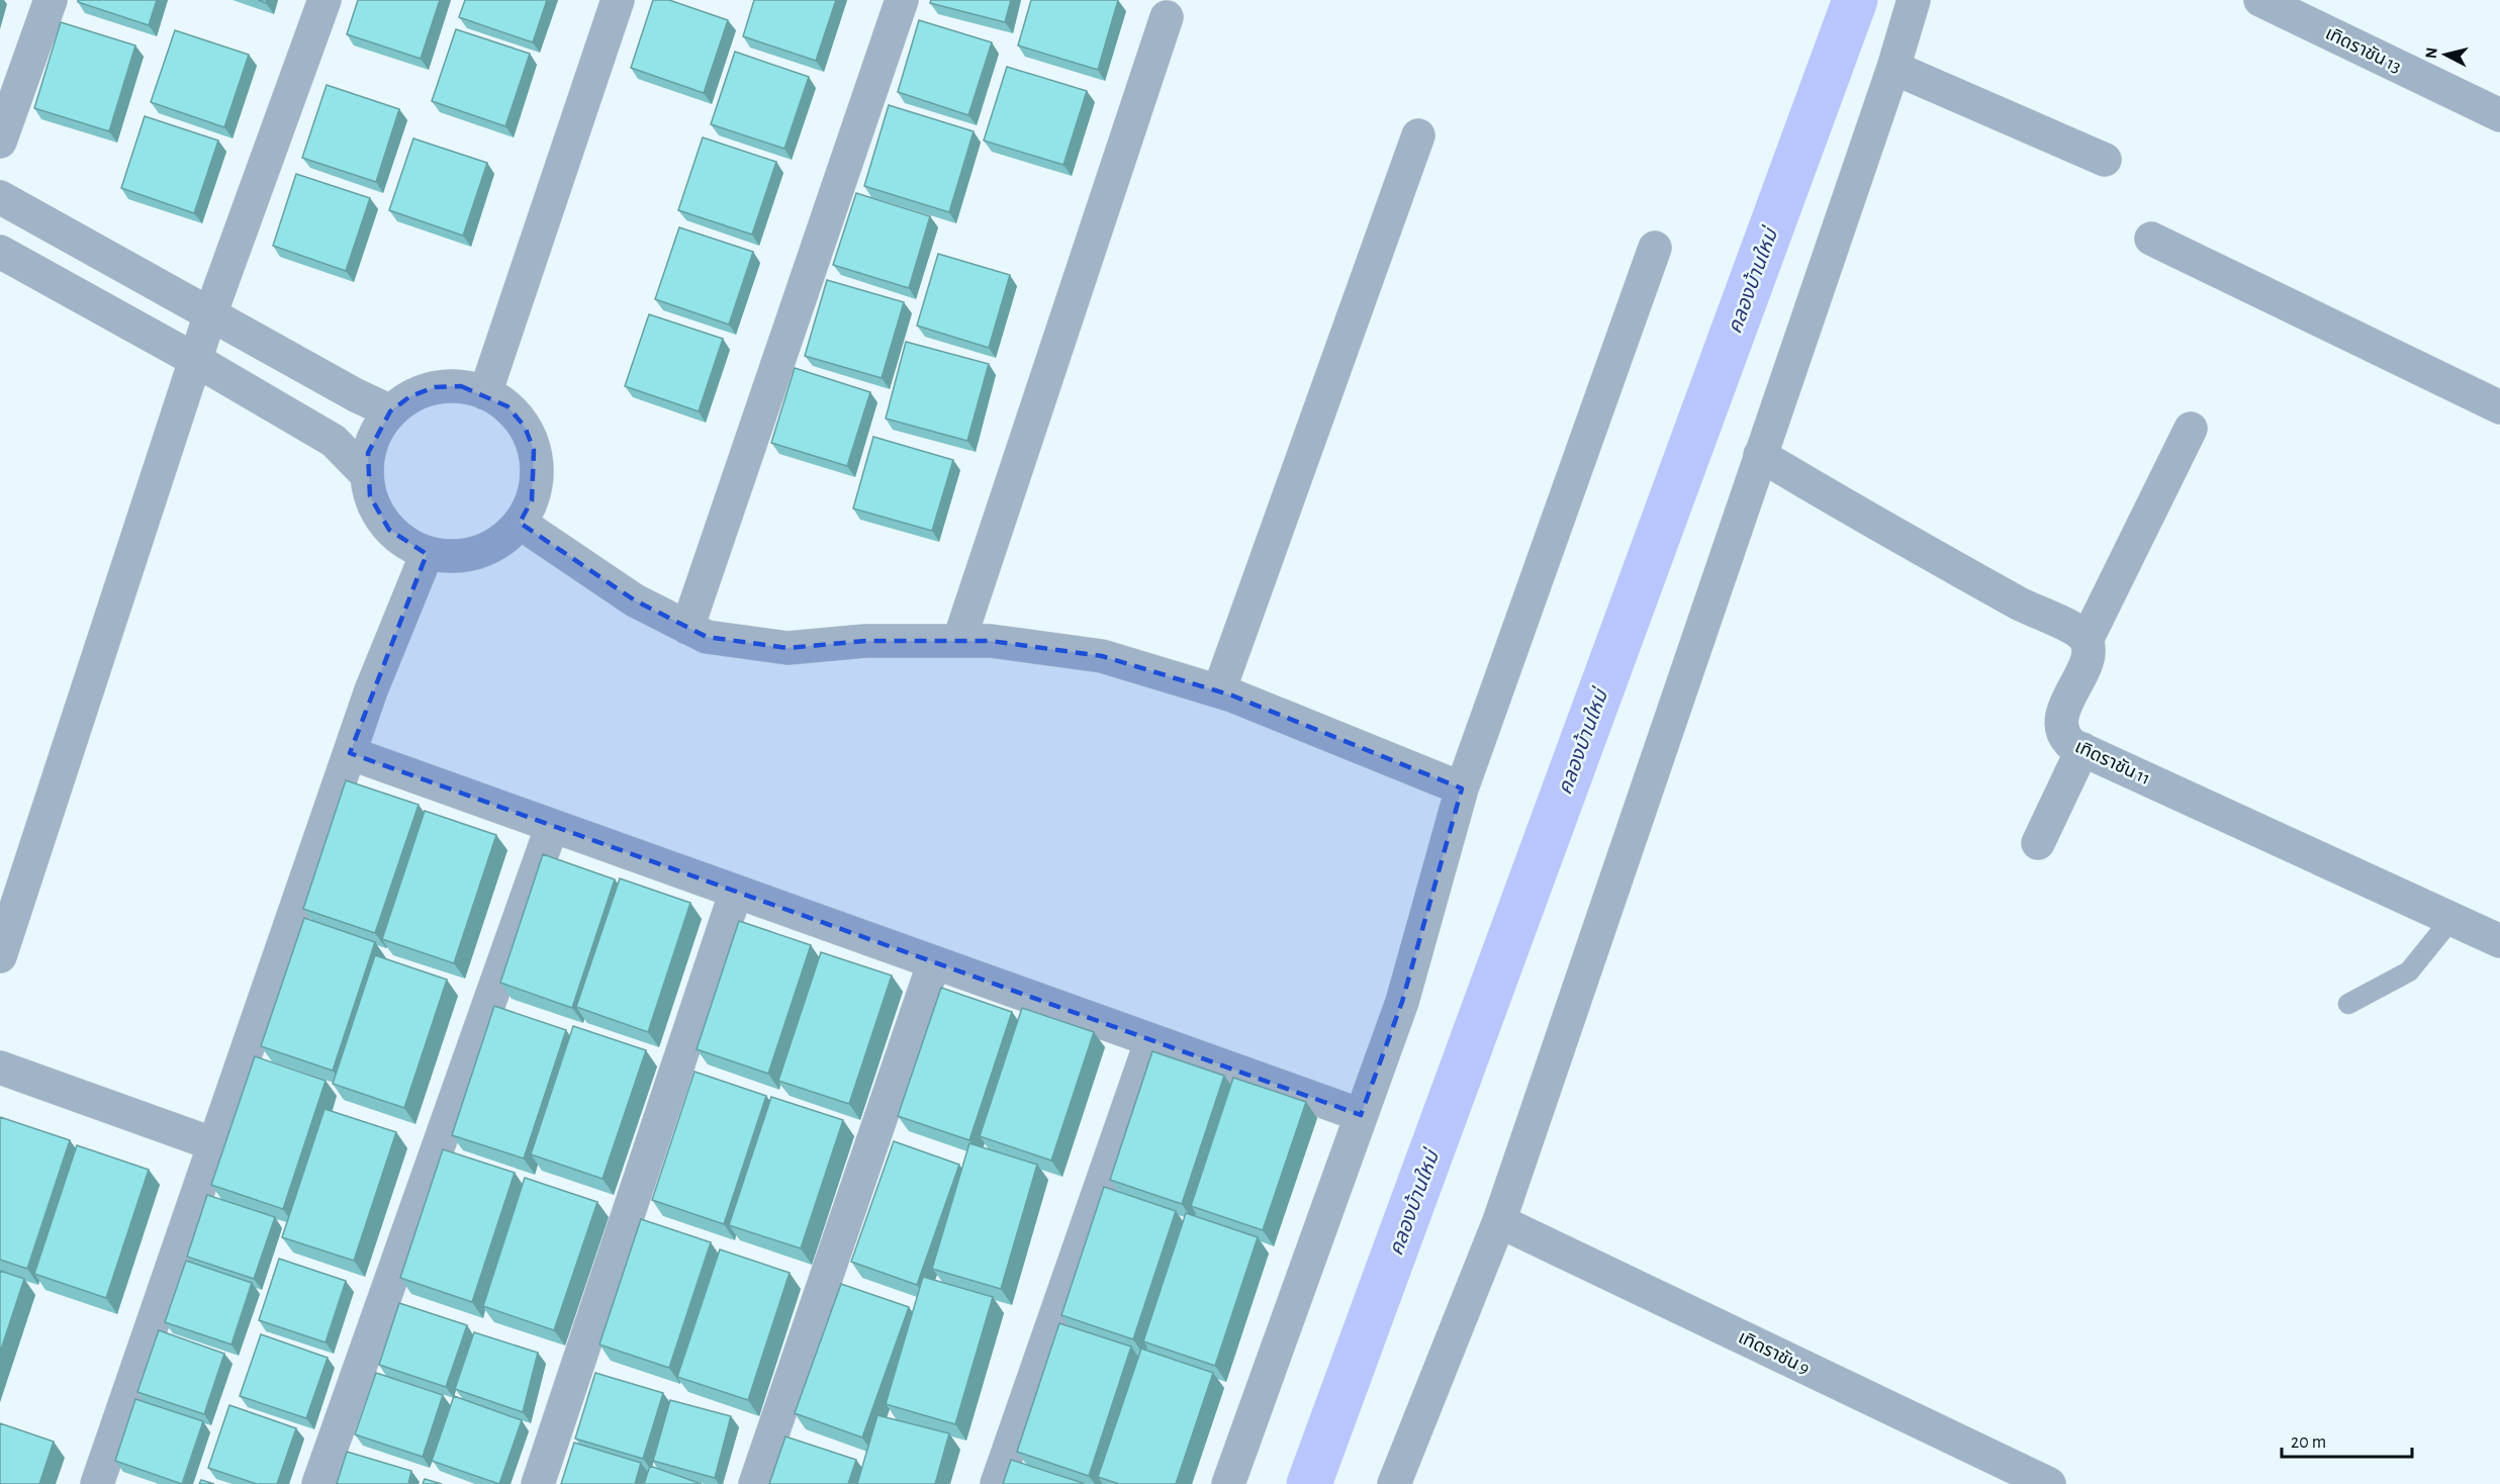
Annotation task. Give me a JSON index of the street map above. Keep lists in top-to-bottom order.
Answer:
{
  "streets": {
    "street": ["เทิดราชัน 13", "เทิดราชัน 11", "เทิดราชัน 9"]
  },
  "water": ["คลองบ้านใหม่"],
  "scale_bar": "20 m",
  "north": "left"
}
